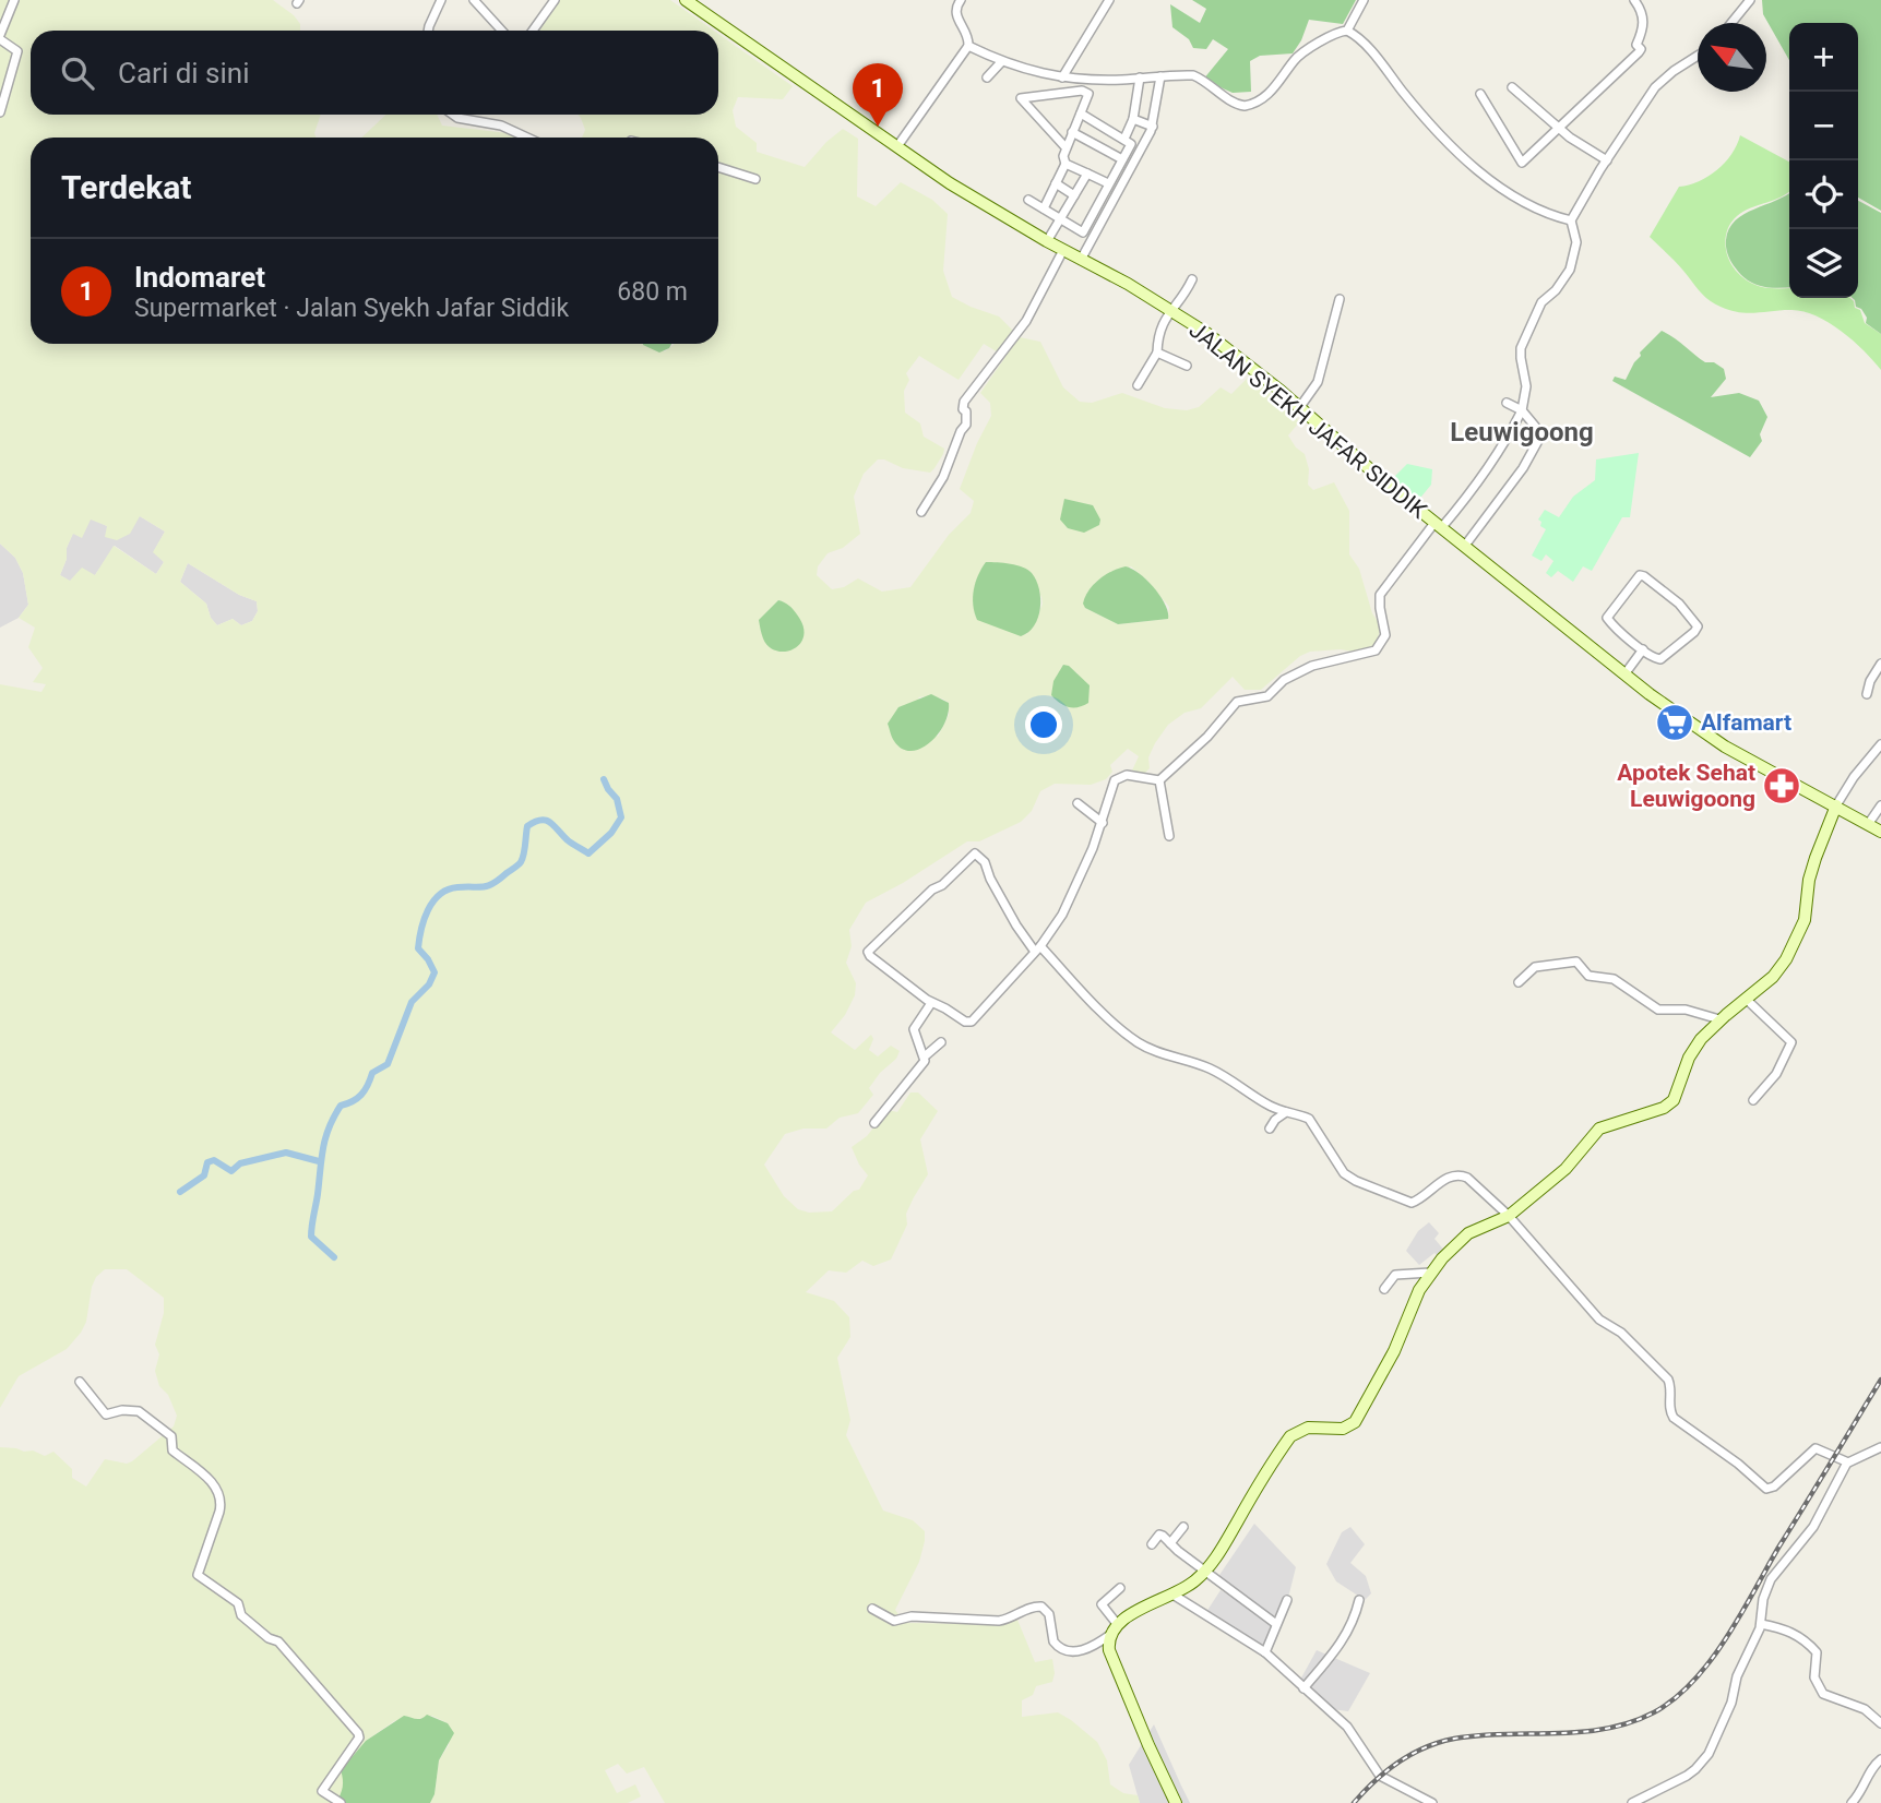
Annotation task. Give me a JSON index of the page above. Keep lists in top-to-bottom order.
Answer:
{
  "streets": {
    "main road": ["JALAN SYEKH JAFAR SIDDIK"]
  },
  "districts": ["Leuwigoong"],
  "places": {
    "supermarket": ["Alfamart"],
    "pharmacy": ["Apotek Sehat Leuwigoong"]
  },
  "north": "top left",
  "page": {
    "map_buttons": ["+", "−"],
    "search": "Cari di sini",
    "pins": "1",
    "heading": "Terdekat",
    "list": [
      {
        "mark": "1",
        "name": "Indomaret",
        "note": "Supermarket · Jalan Syekh Jafar Siddik",
        "value": "680 m"
      }
    ]
  }
}
